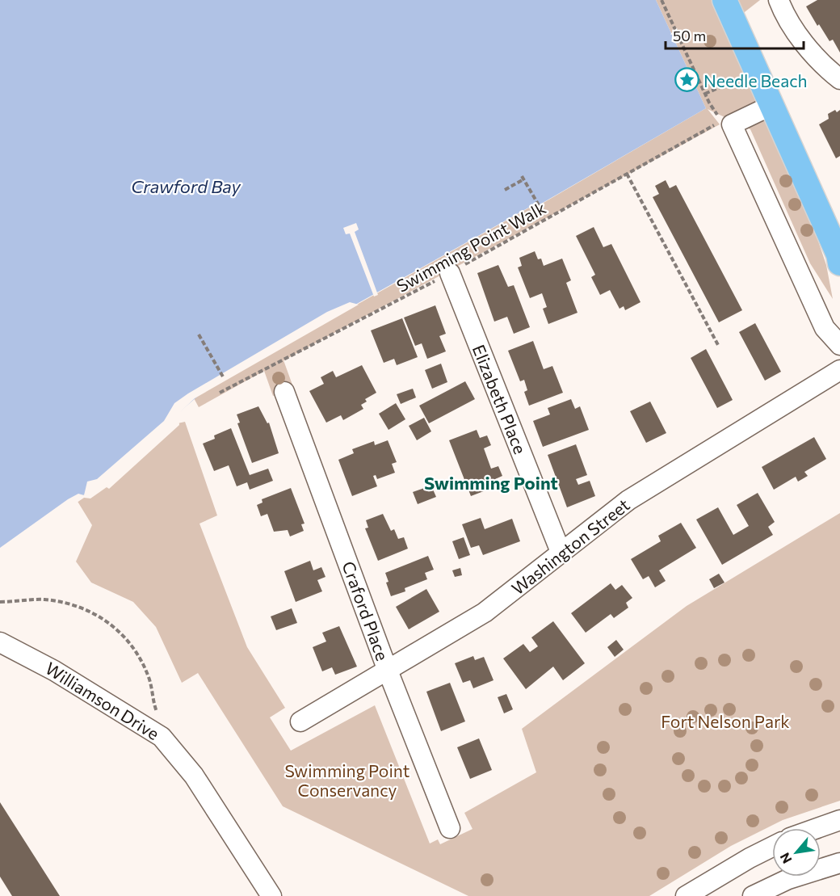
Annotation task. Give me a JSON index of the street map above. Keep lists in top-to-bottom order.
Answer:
{
  "streets": {
    "street": [
      "Elizabeth Place",
      "Washington Street",
      "Craford Place",
      "Williamson Drive"
    ],
    "path": ["Swimming Point Walk"]
  },
  "crossings": [
    ["Swimming Point Walk", "Elizabeth Place"],
    ["Elizabeth Place", "Washington Street"],
    ["Washington Street", "Craford Place"]
  ],
  "districts": ["Swimming Point"],
  "water": ["Crawford Bay"],
  "parks": ["Fort Nelson Park", "Swimming Point Conservancy"],
  "places": {
    "place": ["Needle Beach"]
  },
  "scale_bar": "50 m",
  "north": "bottom left"
}
